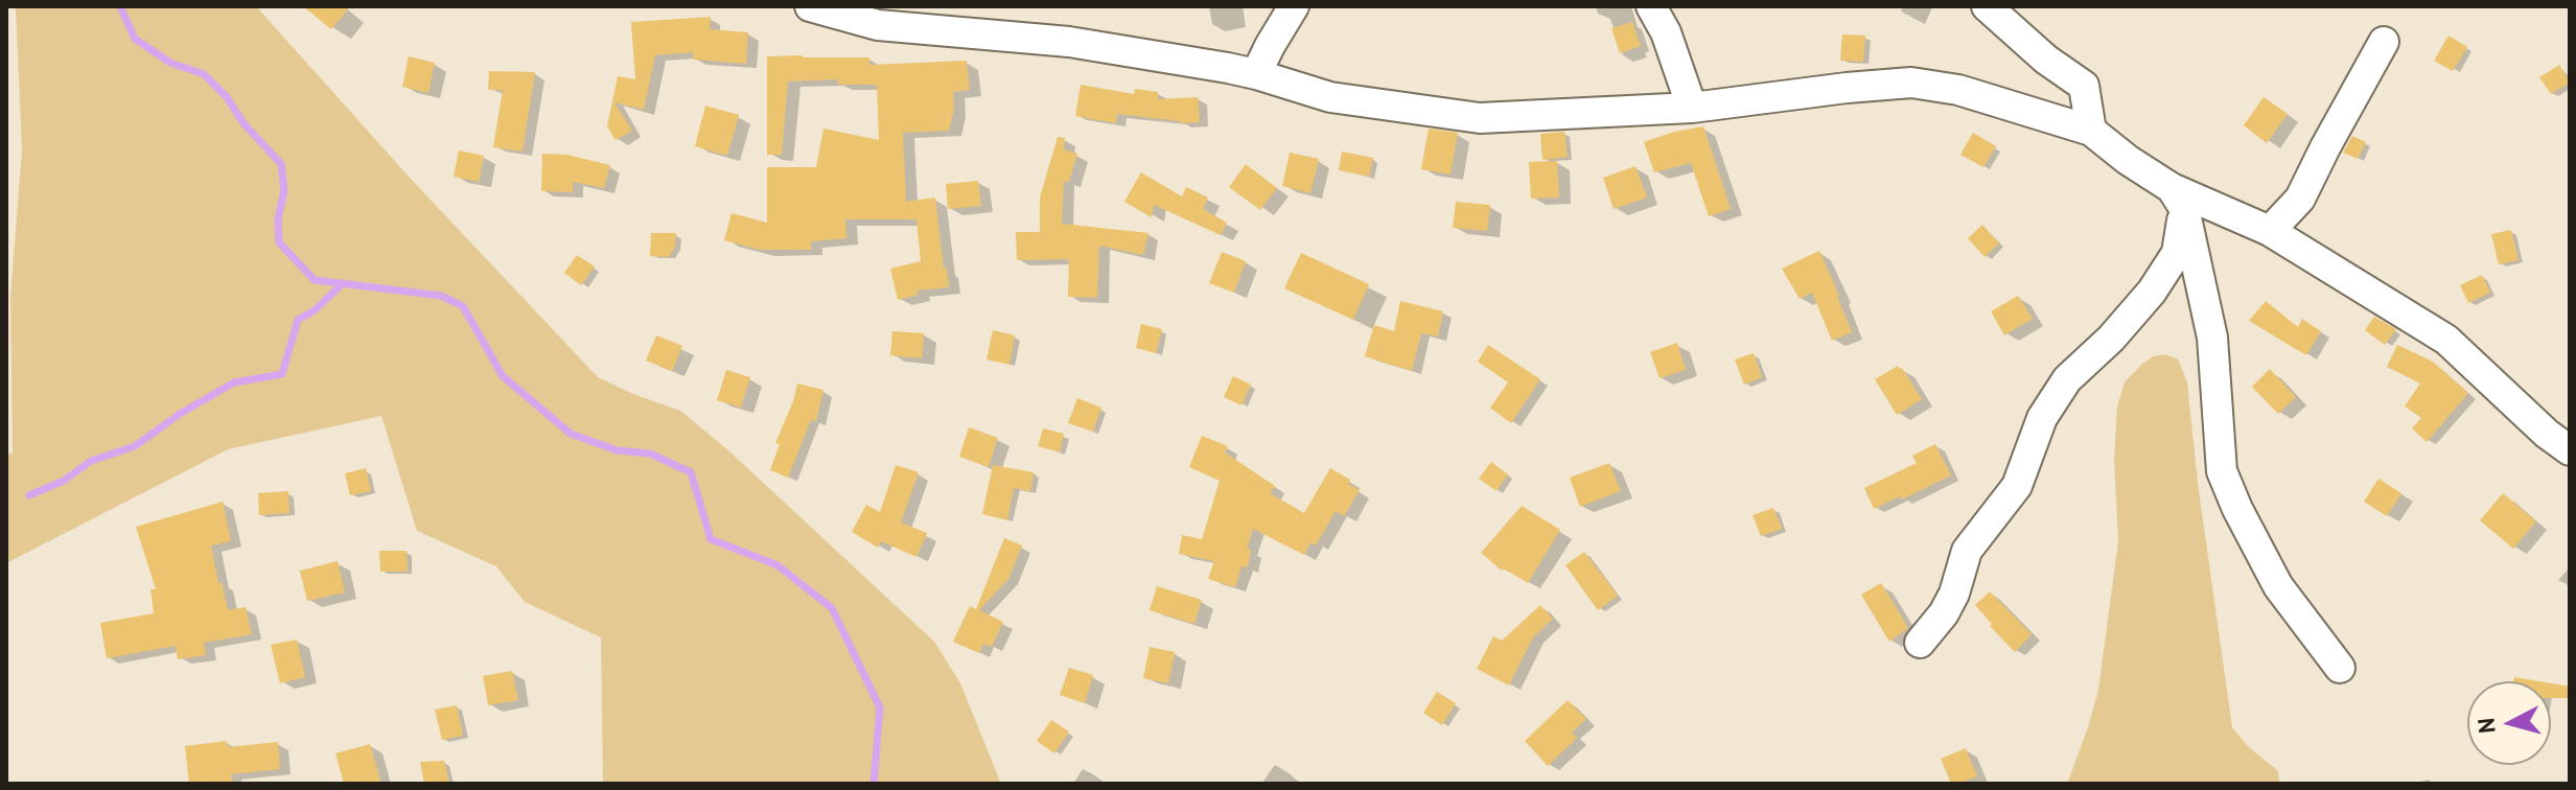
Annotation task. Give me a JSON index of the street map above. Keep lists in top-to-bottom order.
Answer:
{
  "north": "left"
}
